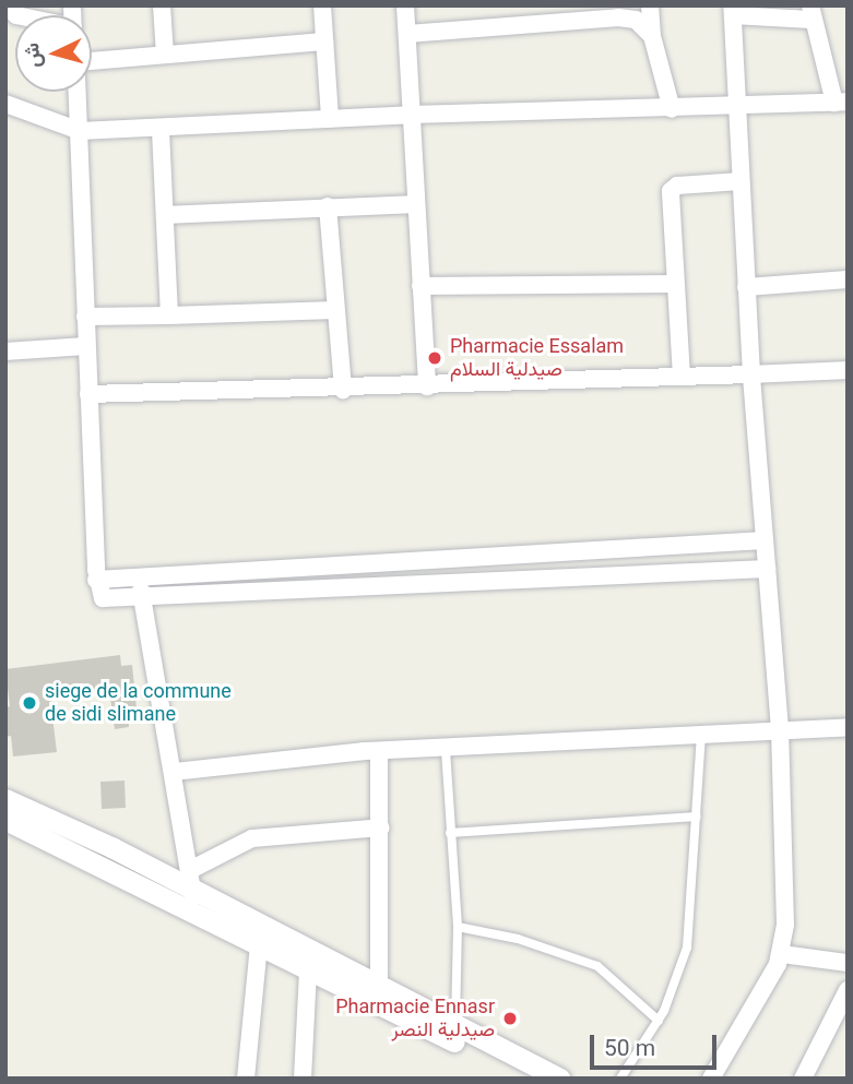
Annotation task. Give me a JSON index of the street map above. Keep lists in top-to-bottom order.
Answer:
{
  "places": ["Pharmacie Essalam صيدلية السلام", "siege de la commune de sidi slimane", "Pharmacie Ennasr صيدلية النصر"],
  "scale_bar": "50 m",
  "north": "left"
}
